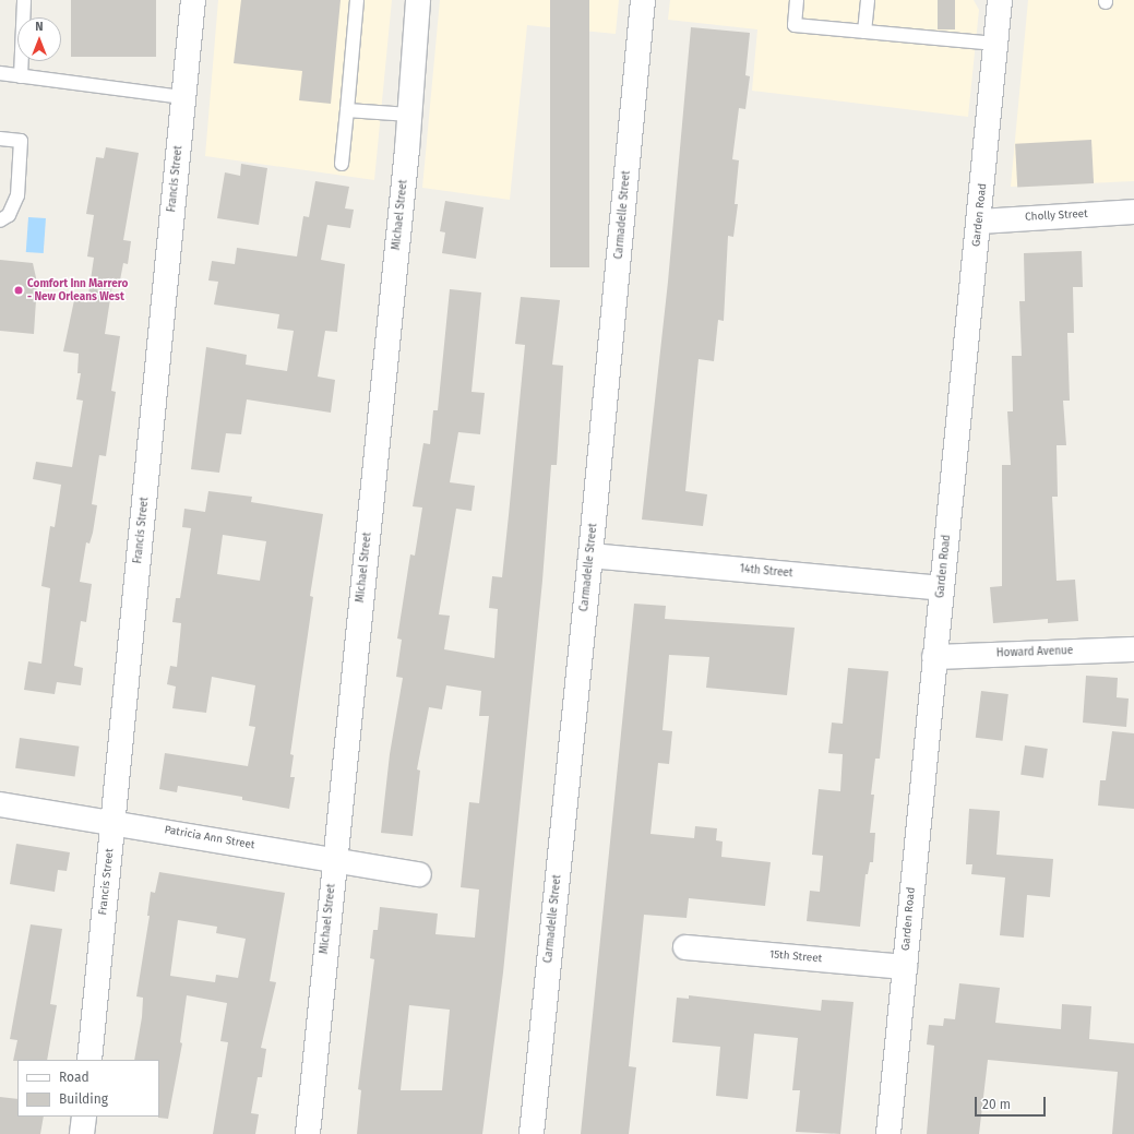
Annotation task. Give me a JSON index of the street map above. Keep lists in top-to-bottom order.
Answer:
{
  "streets": {
    "street": [
      "Francis Street",
      "Michael Street",
      "Carmadelle Street",
      "Garden Road",
      "Cholly Street",
      "14th Street",
      "Howard Avenue",
      "Patricia Ann Street",
      "15th Street"
    ]
  },
  "crossings": [
    ["Francis Street", "Patricia Ann Street"],
    ["Michael Street", "Patricia Ann Street"],
    ["Carmadelle Street", "14th Street"],
    ["Garden Road", "Cholly Street"],
    ["Garden Road", "14th Street"],
    ["Garden Road", "Howard Avenue"],
    ["Garden Road", "15th Street"]
  ],
  "places": ["Comfort Inn Marrero - New Orleans West"],
  "legend": ["Road", "Building"],
  "scale_bar": "20 m",
  "north": "top"
}
